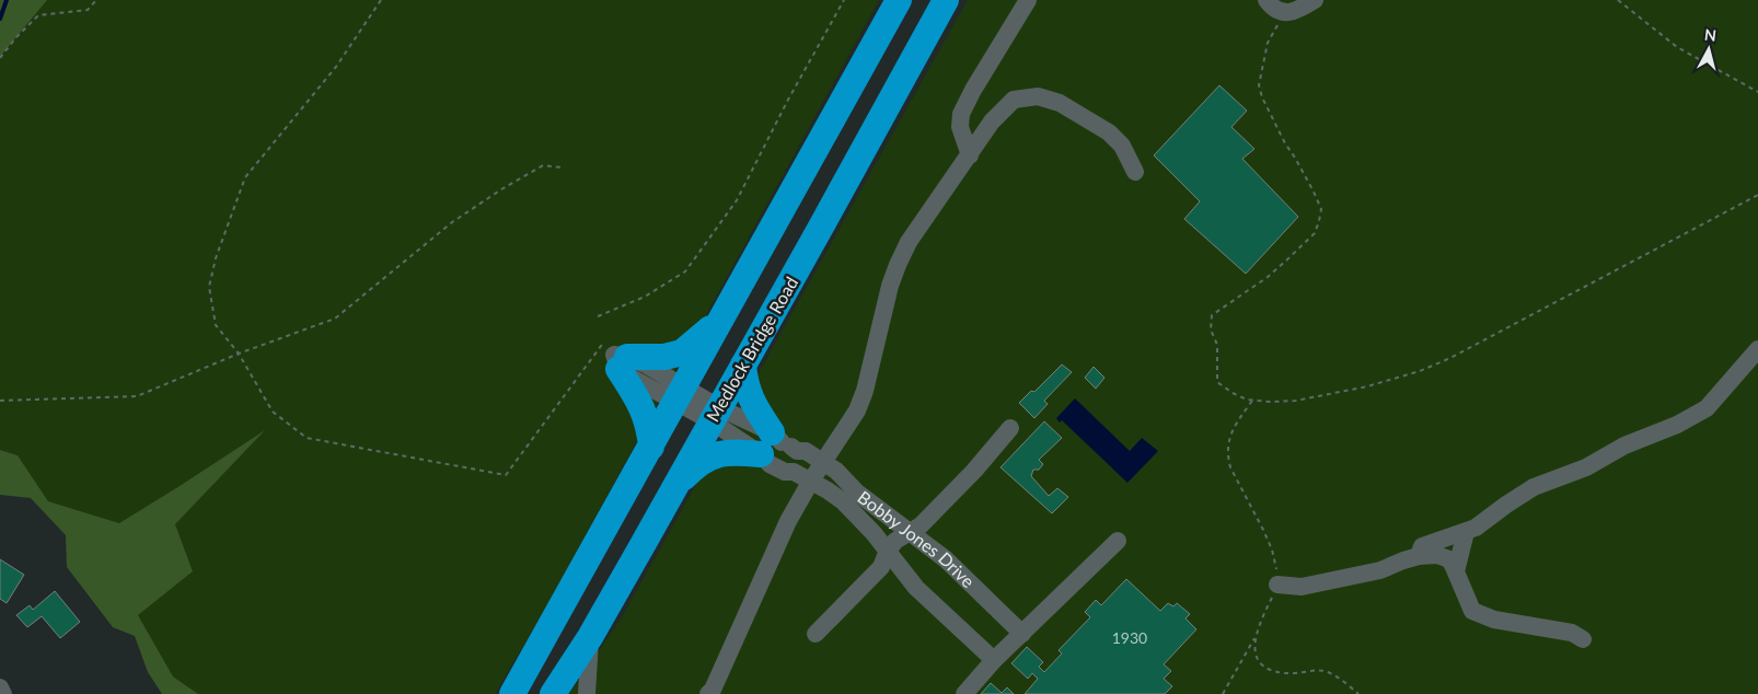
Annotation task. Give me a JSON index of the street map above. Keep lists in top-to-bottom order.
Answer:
{
  "streets": {
    "highway": ["Medlock Bridge Road"],
    "street": ["Bobby Jones Drive"]
  },
  "crossings": [
    ["Medlock Bridge Road", "Bobby Jones Drive"]
  ],
  "house_numbers": ["1930"],
  "north": "top"
}
